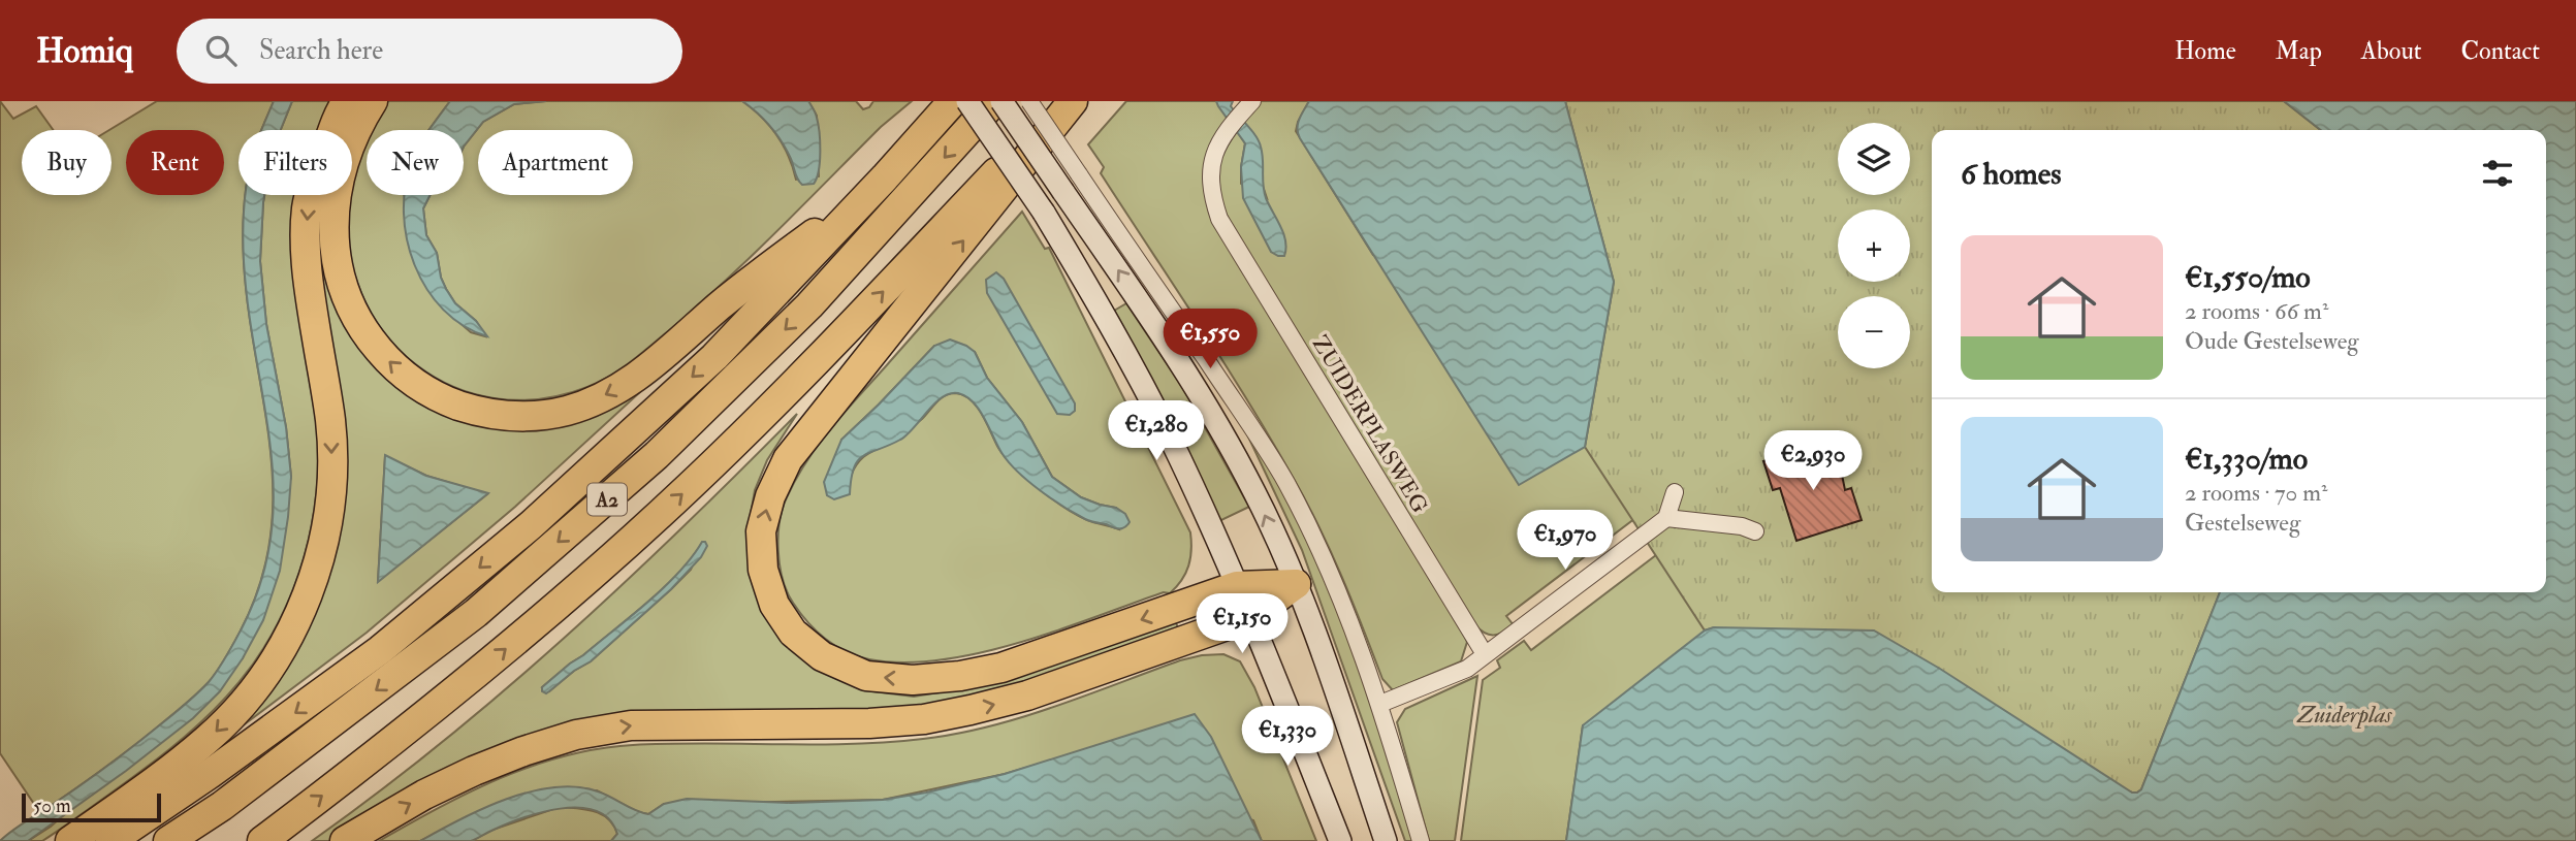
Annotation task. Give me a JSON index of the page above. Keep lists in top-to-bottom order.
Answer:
{
  "streets": {
    "highway": ["A2"],
    "street": ["ZUIDERPLASWEG"]
  },
  "water": ["Zuiderplas"],
  "scale_bar": "50 m",
  "page": {
    "header": "Homiq",
    "search": "Search here",
    "nav": [
      "Home",
      "Map",
      "About",
      "Contact"
    ],
    "map_buttons": ["+", "−"],
    "chip": [
      "Buy",
      "Rent",
      "Filters",
      "New",
      "Apartment"
    ],
    "heading": "6 homes",
    "list": [
      {
        "name": "€1,550/mo",
        "note": "2 rooms · 66 m² · Oude Gestelseweg"
      },
      {
        "name": "€1,330/mo",
        "note": "2 rooms · 70 m² · Gestelseweg"
      }
    ],
    "price": [
      "€1,550",
      "€1,280",
      "€2,930",
      "€1,970",
      "€1,150",
      "€1,330"
    ],
    "scale": "50 m"
  }
}
